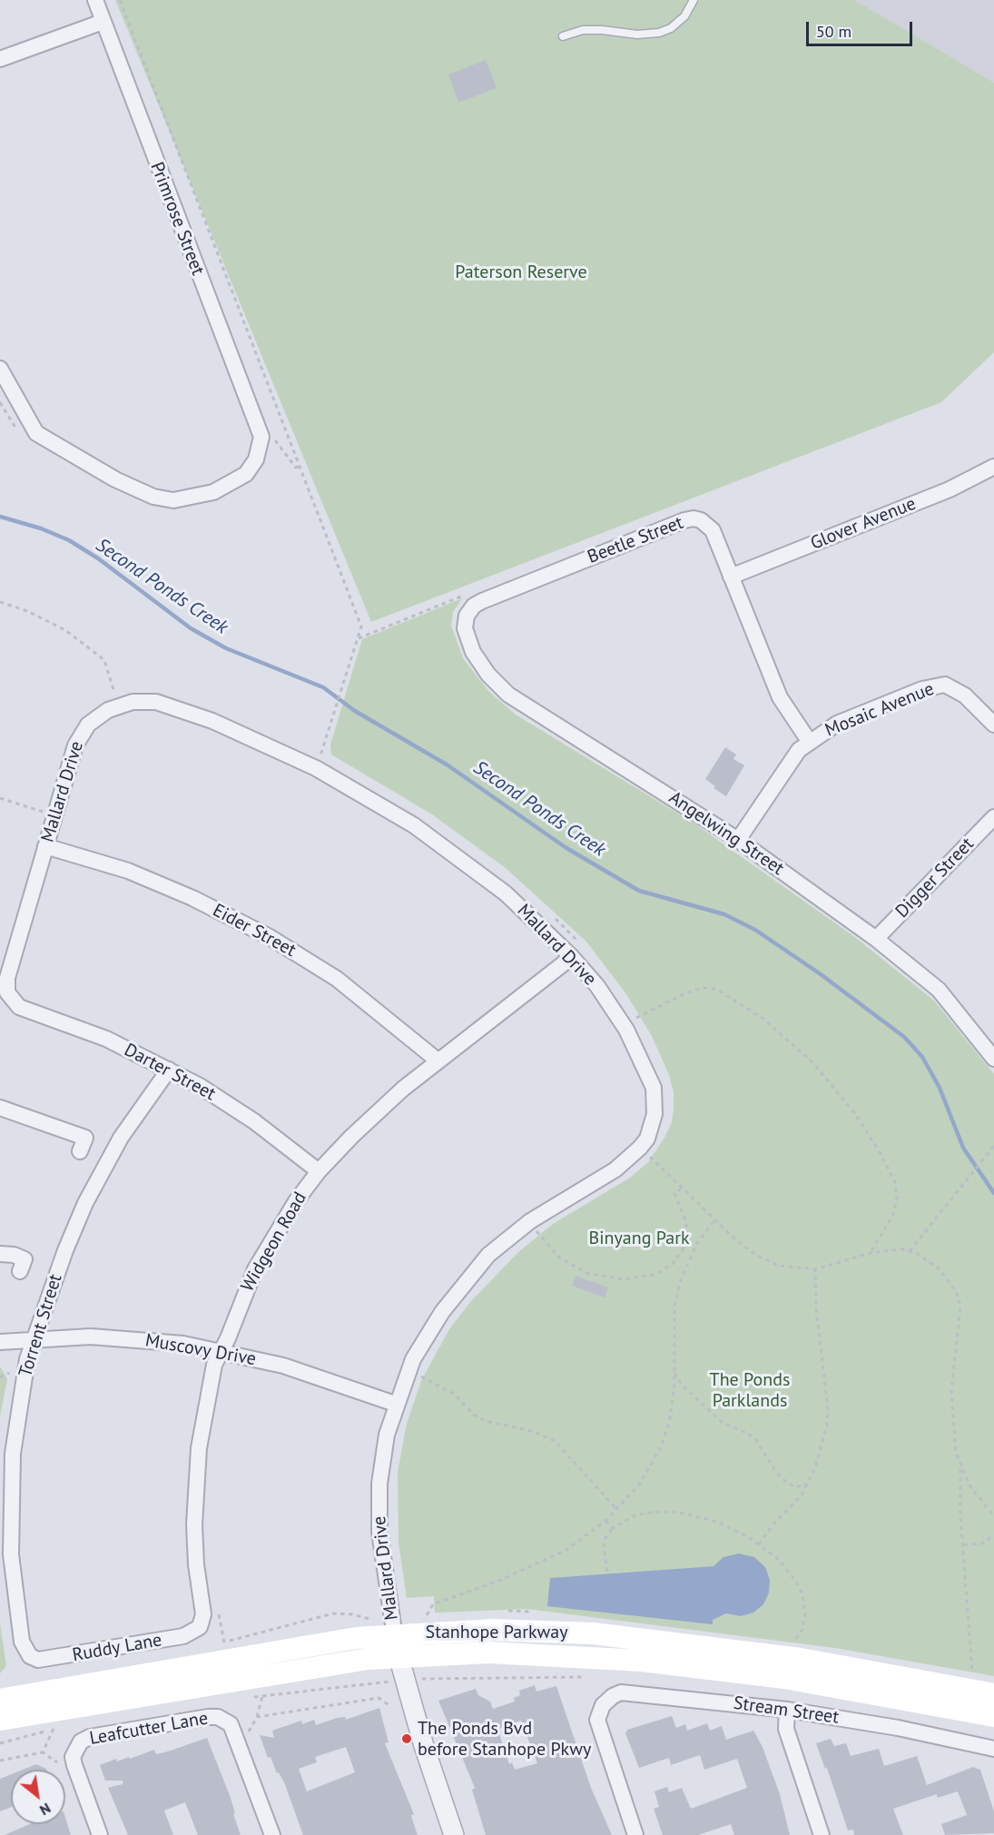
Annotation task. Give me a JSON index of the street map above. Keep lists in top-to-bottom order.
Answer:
{
  "streets": {
    "main road": ["Stanhope Parkway"],
    "street": [
      "Primrose Street",
      "Glover Avenue",
      "Beetle Street",
      "Mosaic Avenue",
      "Mallard Drive",
      "Angelwing Street",
      "Digger Street",
      "Eider Street",
      "Darter Street",
      "Widgeon Road",
      "Torrent Street",
      "Muscovy Drive",
      "Ruddy Lane",
      "Stream Street",
      "Leafcutter Lane"
    ]
  },
  "crossings": [
    ["Glover Avenue", "Beetle Street"],
    ["Beetle Street", "Mosaic Avenue"],
    ["Beetle Street", "Angelwing Street"],
    ["Mosaic Avenue", "Angelwing Street"],
    ["Mallard Drive", "Eider Street"],
    ["Mallard Drive", "Darter Street"],
    ["Mallard Drive", "Widgeon Road"],
    ["Mallard Drive", "Muscovy Drive"],
    ["Mallard Drive", "Stanhope Parkway"],
    ["Angelwing Street", "Digger Street"],
    ["Eider Street", "Widgeon Road"],
    ["Darter Street", "Widgeon Road"],
    ["Darter Street", "Torrent Street"],
    ["Widgeon Road", "Muscovy Drive"],
    ["Widgeon Road", "Ruddy Lane"],
    ["Torrent Street", "Muscovy Drive"],
    ["Torrent Street", "Ruddy Lane"]
  ],
  "water": ["Second Ponds Creek"],
  "parks": ["Paterson Reserve", "Binyang Park", "The Ponds Parklands"],
  "places": ["The Ponds Bvd before Stanhope Pkwy"],
  "scale_bar": "50 m",
  "north": "bottom right"
}
